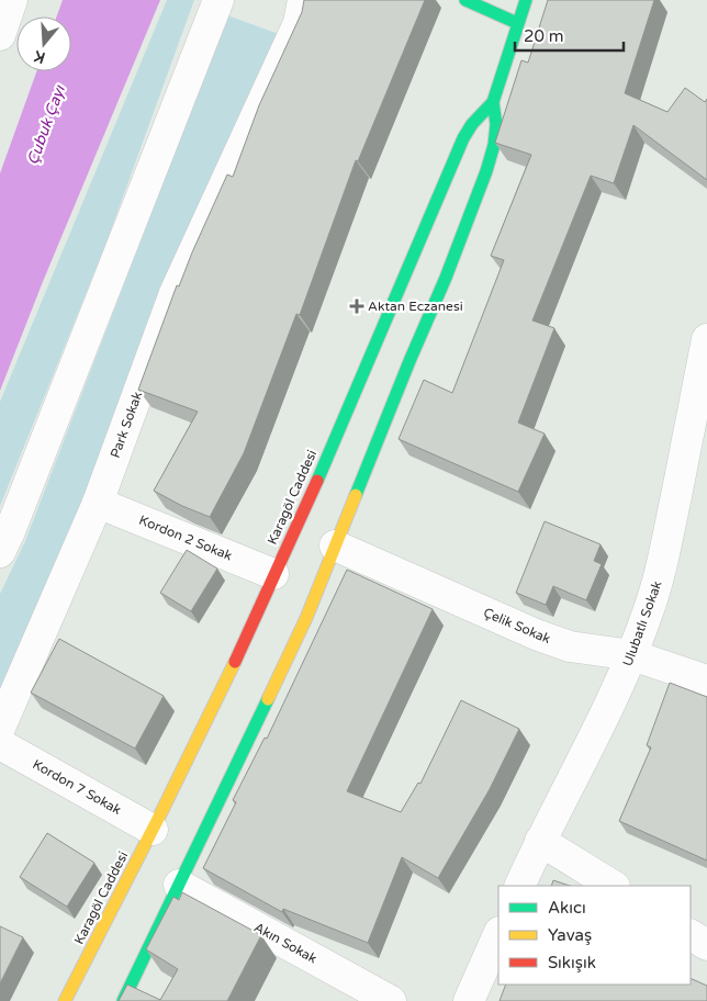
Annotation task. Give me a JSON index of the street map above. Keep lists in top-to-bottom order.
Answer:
{
  "streets": {
    "main road": ["Karagöl Caddesi"],
    "street": [
      "Park Sokak",
      "Kordon 2 Sokak",
      "Ulubatlı Sokak",
      "Çelik Sokak",
      "Kordon 7 Sokak",
      "Akın Sokak"
    ]
  },
  "crossings": [
    ["Park Sokak", "Kordon 2 Sokak"],
    ["Karagöl Caddesi", "Kordon 2 Sokak"],
    ["Karagöl Caddesi", "Kordon 7 Sokak"],
    ["Ulubatlı Sokak", "Çelik Sokak"]
  ],
  "water": ["Çubuk Çayı"],
  "places": {
    "health": ["Aktan Eczanesi"]
  },
  "legend": ["Akıcı", "Yavaş", "Sıkışık"],
  "scale_bar": "20 m",
  "north": "bottom"
}
